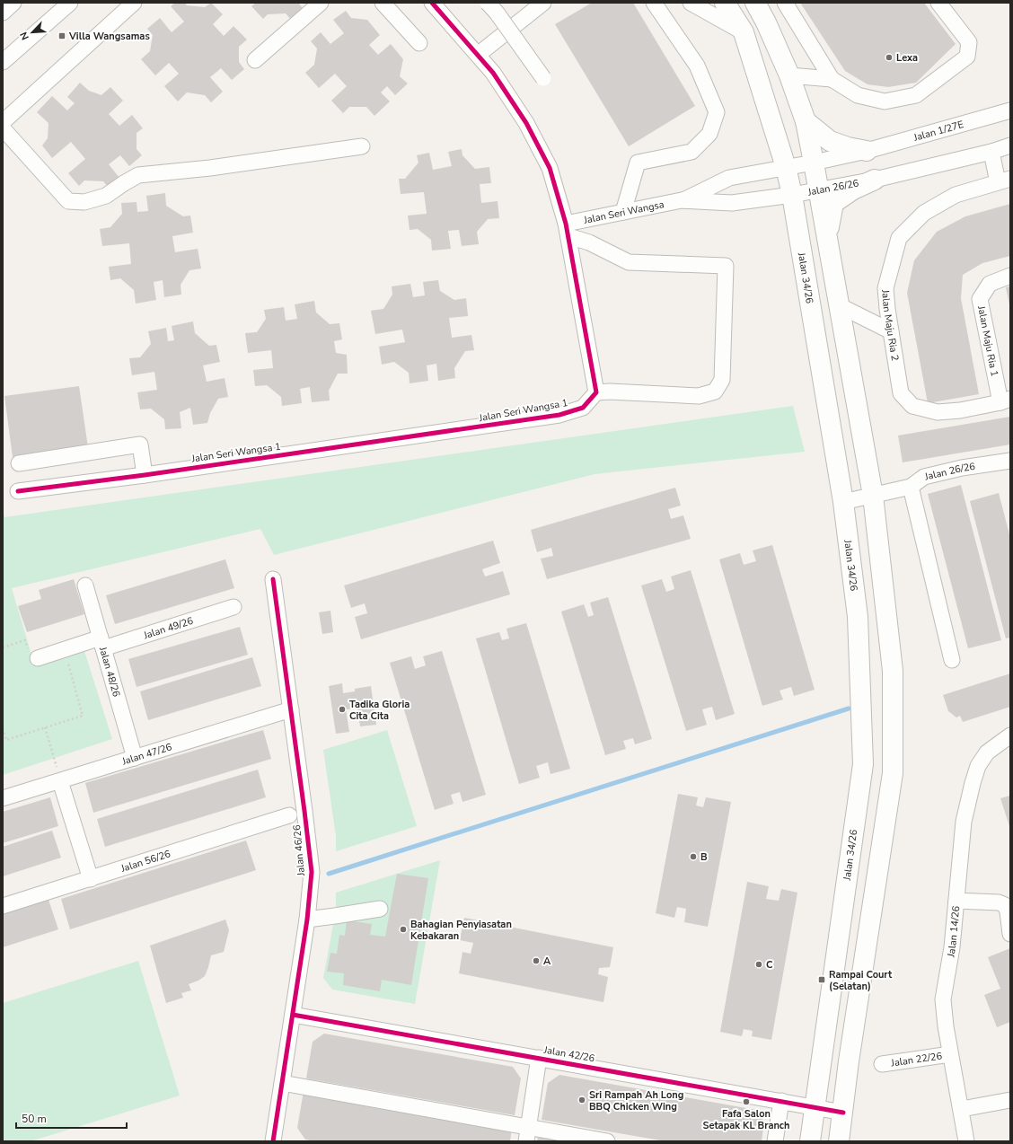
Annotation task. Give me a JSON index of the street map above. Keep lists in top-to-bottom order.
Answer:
{
  "streets": {
    "main road": ["Jalan 34/26"],
    "street": [
      "Jalan 1/27E",
      "Jalan 26/26",
      "Jalan Seri Wangsa",
      "Jalan Maju Ria 2",
      "Jalan Maju Ria 1",
      "Jalan Seri Wangsa 1",
      "Jalan 49/26",
      "Jalan 48/26",
      "Jalan 47/26",
      "Jalan 46/26",
      "Jalan 56/26",
      "Jalan 14/26",
      "Jalan 42/26",
      "Jalan 22/26"
    ]
  },
  "crossings": [
    ["Jalan 26/26", "Jalan Seri Wangsa"],
    ["Jalan 26/26", "Jalan 34/26"],
    ["Jalan Seri Wangsa", "Jalan 34/26"],
    ["Jalan 34/26", "Jalan 42/26"],
    ["Jalan Maju Ria 2", "Jalan Maju Ria 1"],
    ["Jalan 49/26", "Jalan 48/26"],
    ["Jalan 48/26", "Jalan 47/26"],
    ["Jalan 47/26", "Jalan 46/26"],
    ["Jalan 46/26", "Jalan 42/26"],
    ["Jalan 14/26", "Jalan 22/26"]
  ],
  "places": {
    "transit": ["Villa Wangsamas", "Rampai Court (Selatan)"],
    "other": [
      "Lexa",
      "Tadika Gloria Cita Cita",
      "B",
      "Bahagian Penyiasatan Kebakaran",
      "A",
      "C",
      "Sri Rampah Ah Long BBQ Chicken Wing",
      "Fafa Salon Setapak KL Branch"
    ]
  },
  "scale_bar": "50 m",
  "north": "bottom left"
}
